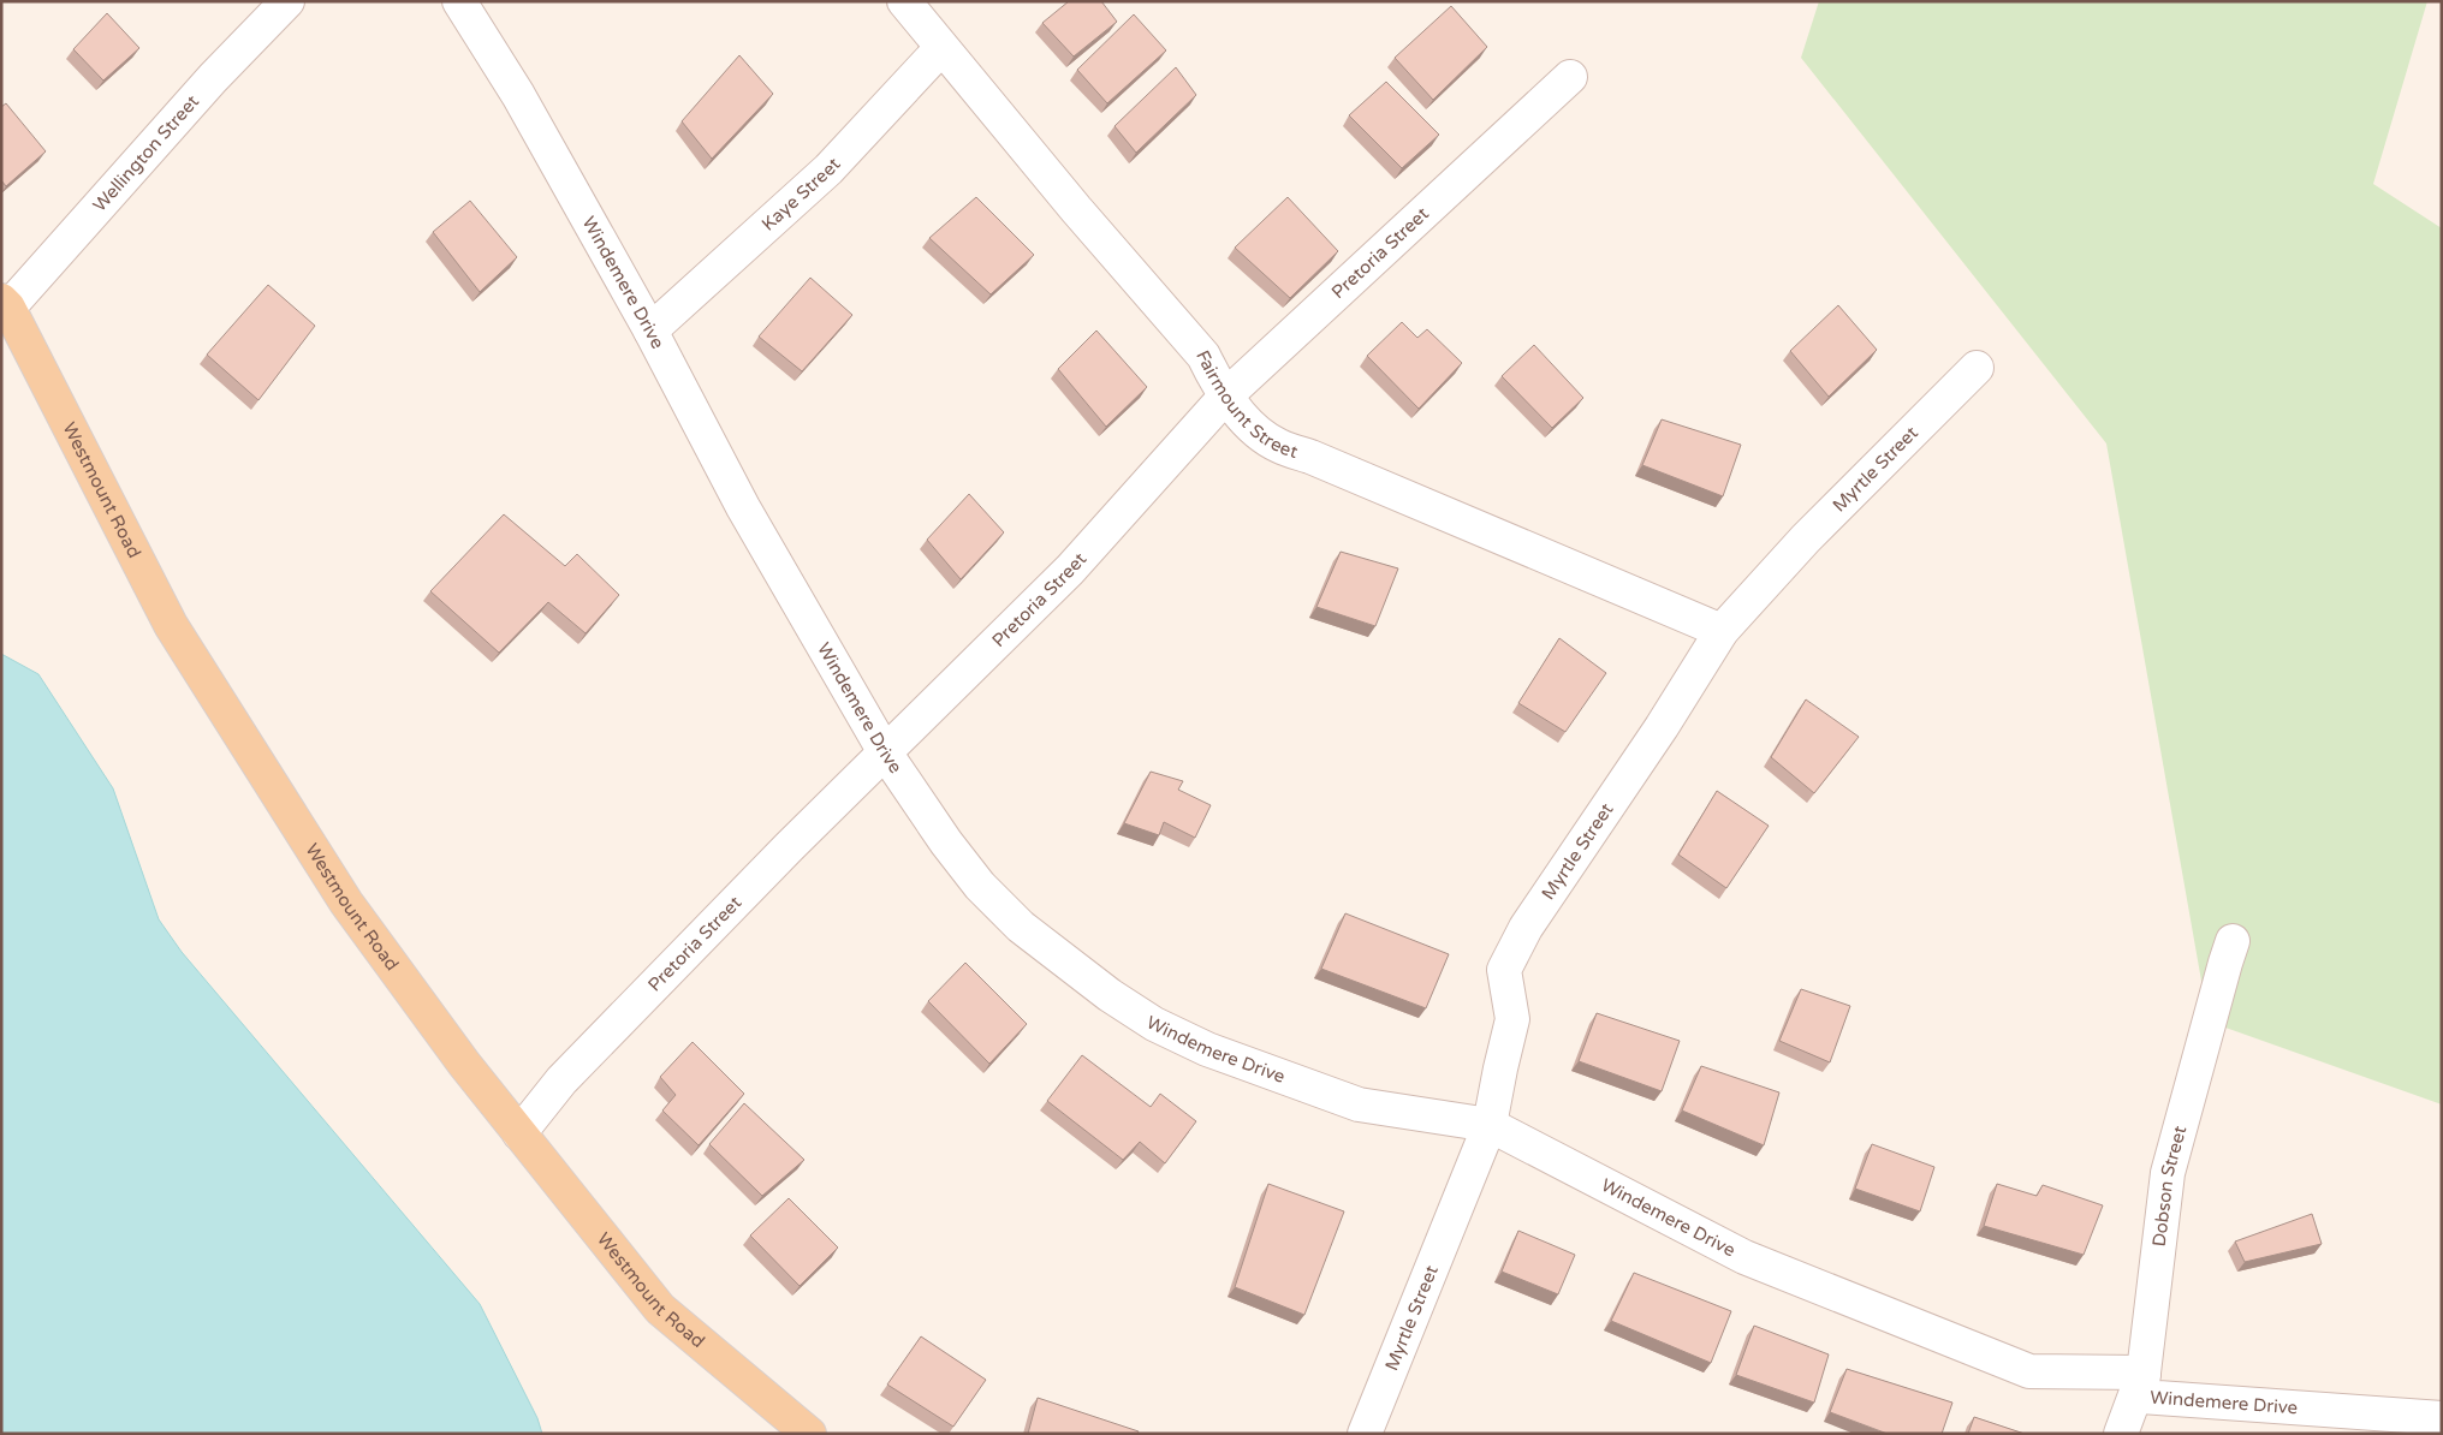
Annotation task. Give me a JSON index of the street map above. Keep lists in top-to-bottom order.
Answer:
{
  "streets": {
    "main road": ["Westmount Road"],
    "street": [
      "Wellington Street",
      "Kaye Street",
      "Pretoria Street",
      "Windemere Drive",
      "Fairmount Street",
      "Myrtle Street",
      "Dobson Street"
    ]
  },
  "crossings": [
    ["Wellington Street", "Westmount Road"],
    ["Kaye Street", "Windemere Drive"],
    ["Kaye Street", "Fairmount Street"],
    ["Pretoria Street", "Windemere Drive"],
    ["Pretoria Street", "Fairmount Street"],
    ["Pretoria Street", "Westmount Road"],
    ["Windemere Drive", "Myrtle Street"],
    ["Windemere Drive", "Dobson Street"],
    ["Fairmount Street", "Myrtle Street"]
  ]
}
